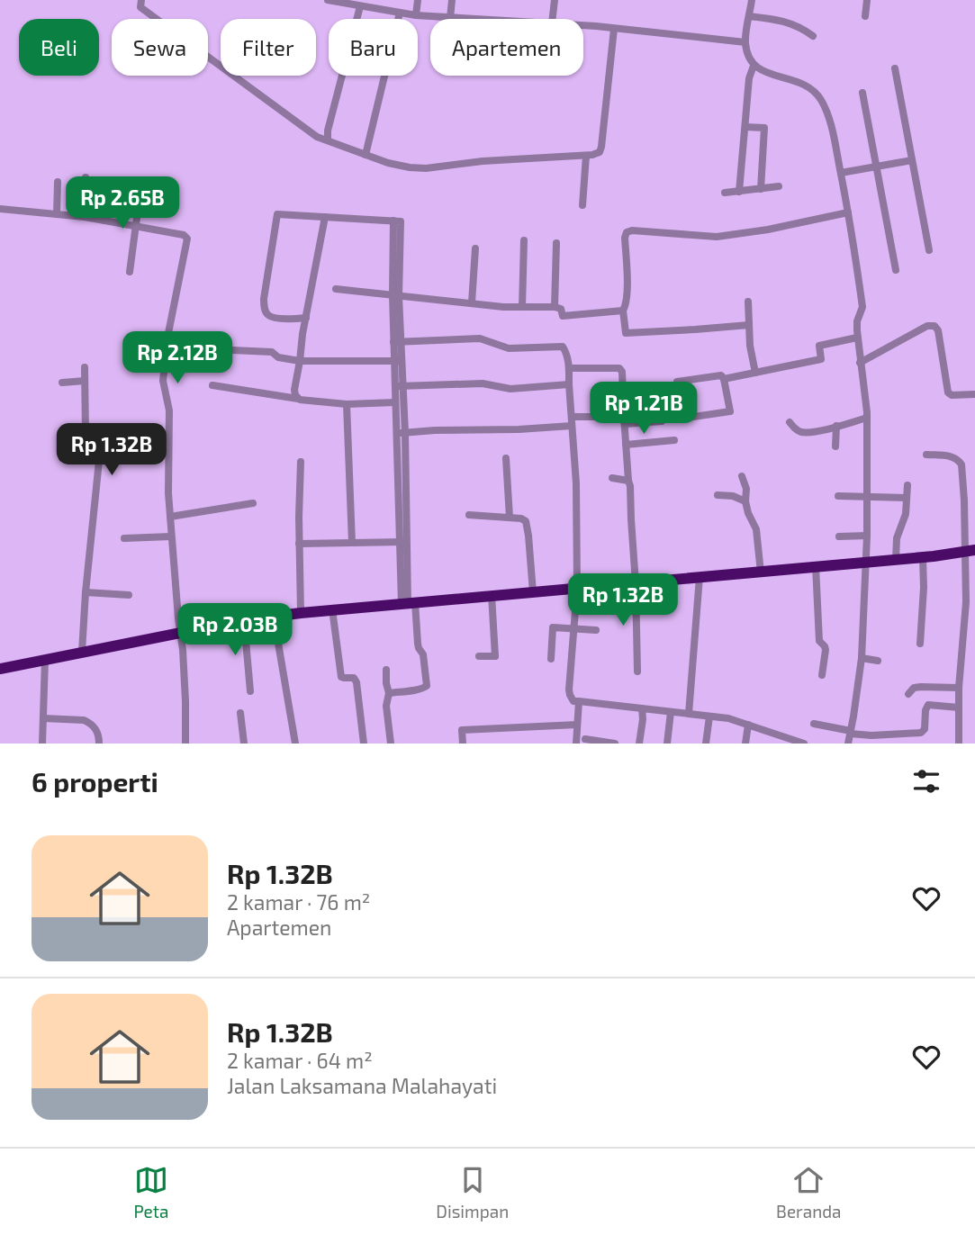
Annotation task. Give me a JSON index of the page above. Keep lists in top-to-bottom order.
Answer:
{
  "page": {
    "chip": [
      "Beli",
      "Sewa",
      "Filter",
      "Baru",
      "Apartemen"
    ],
    "price": [
      "Rp 2.65B",
      "Rp 2.12B",
      "Rp 1.21B",
      "Rp 1.32B",
      "Rp 1.32B",
      "Rp 2.03B"
    ],
    "heading": "6 properti",
    "list": [
      {
        "name": "Rp 1.32B",
        "note": "2 kamar · 76 m² · Apartemen"
      },
      {
        "name": "Rp 1.32B",
        "note": "2 kamar · 64 m² · Jalan Laksamana Malahayati"
      }
    ],
    "tabs": ["Peta", "Disimpan", "Beranda"]
  }
}
